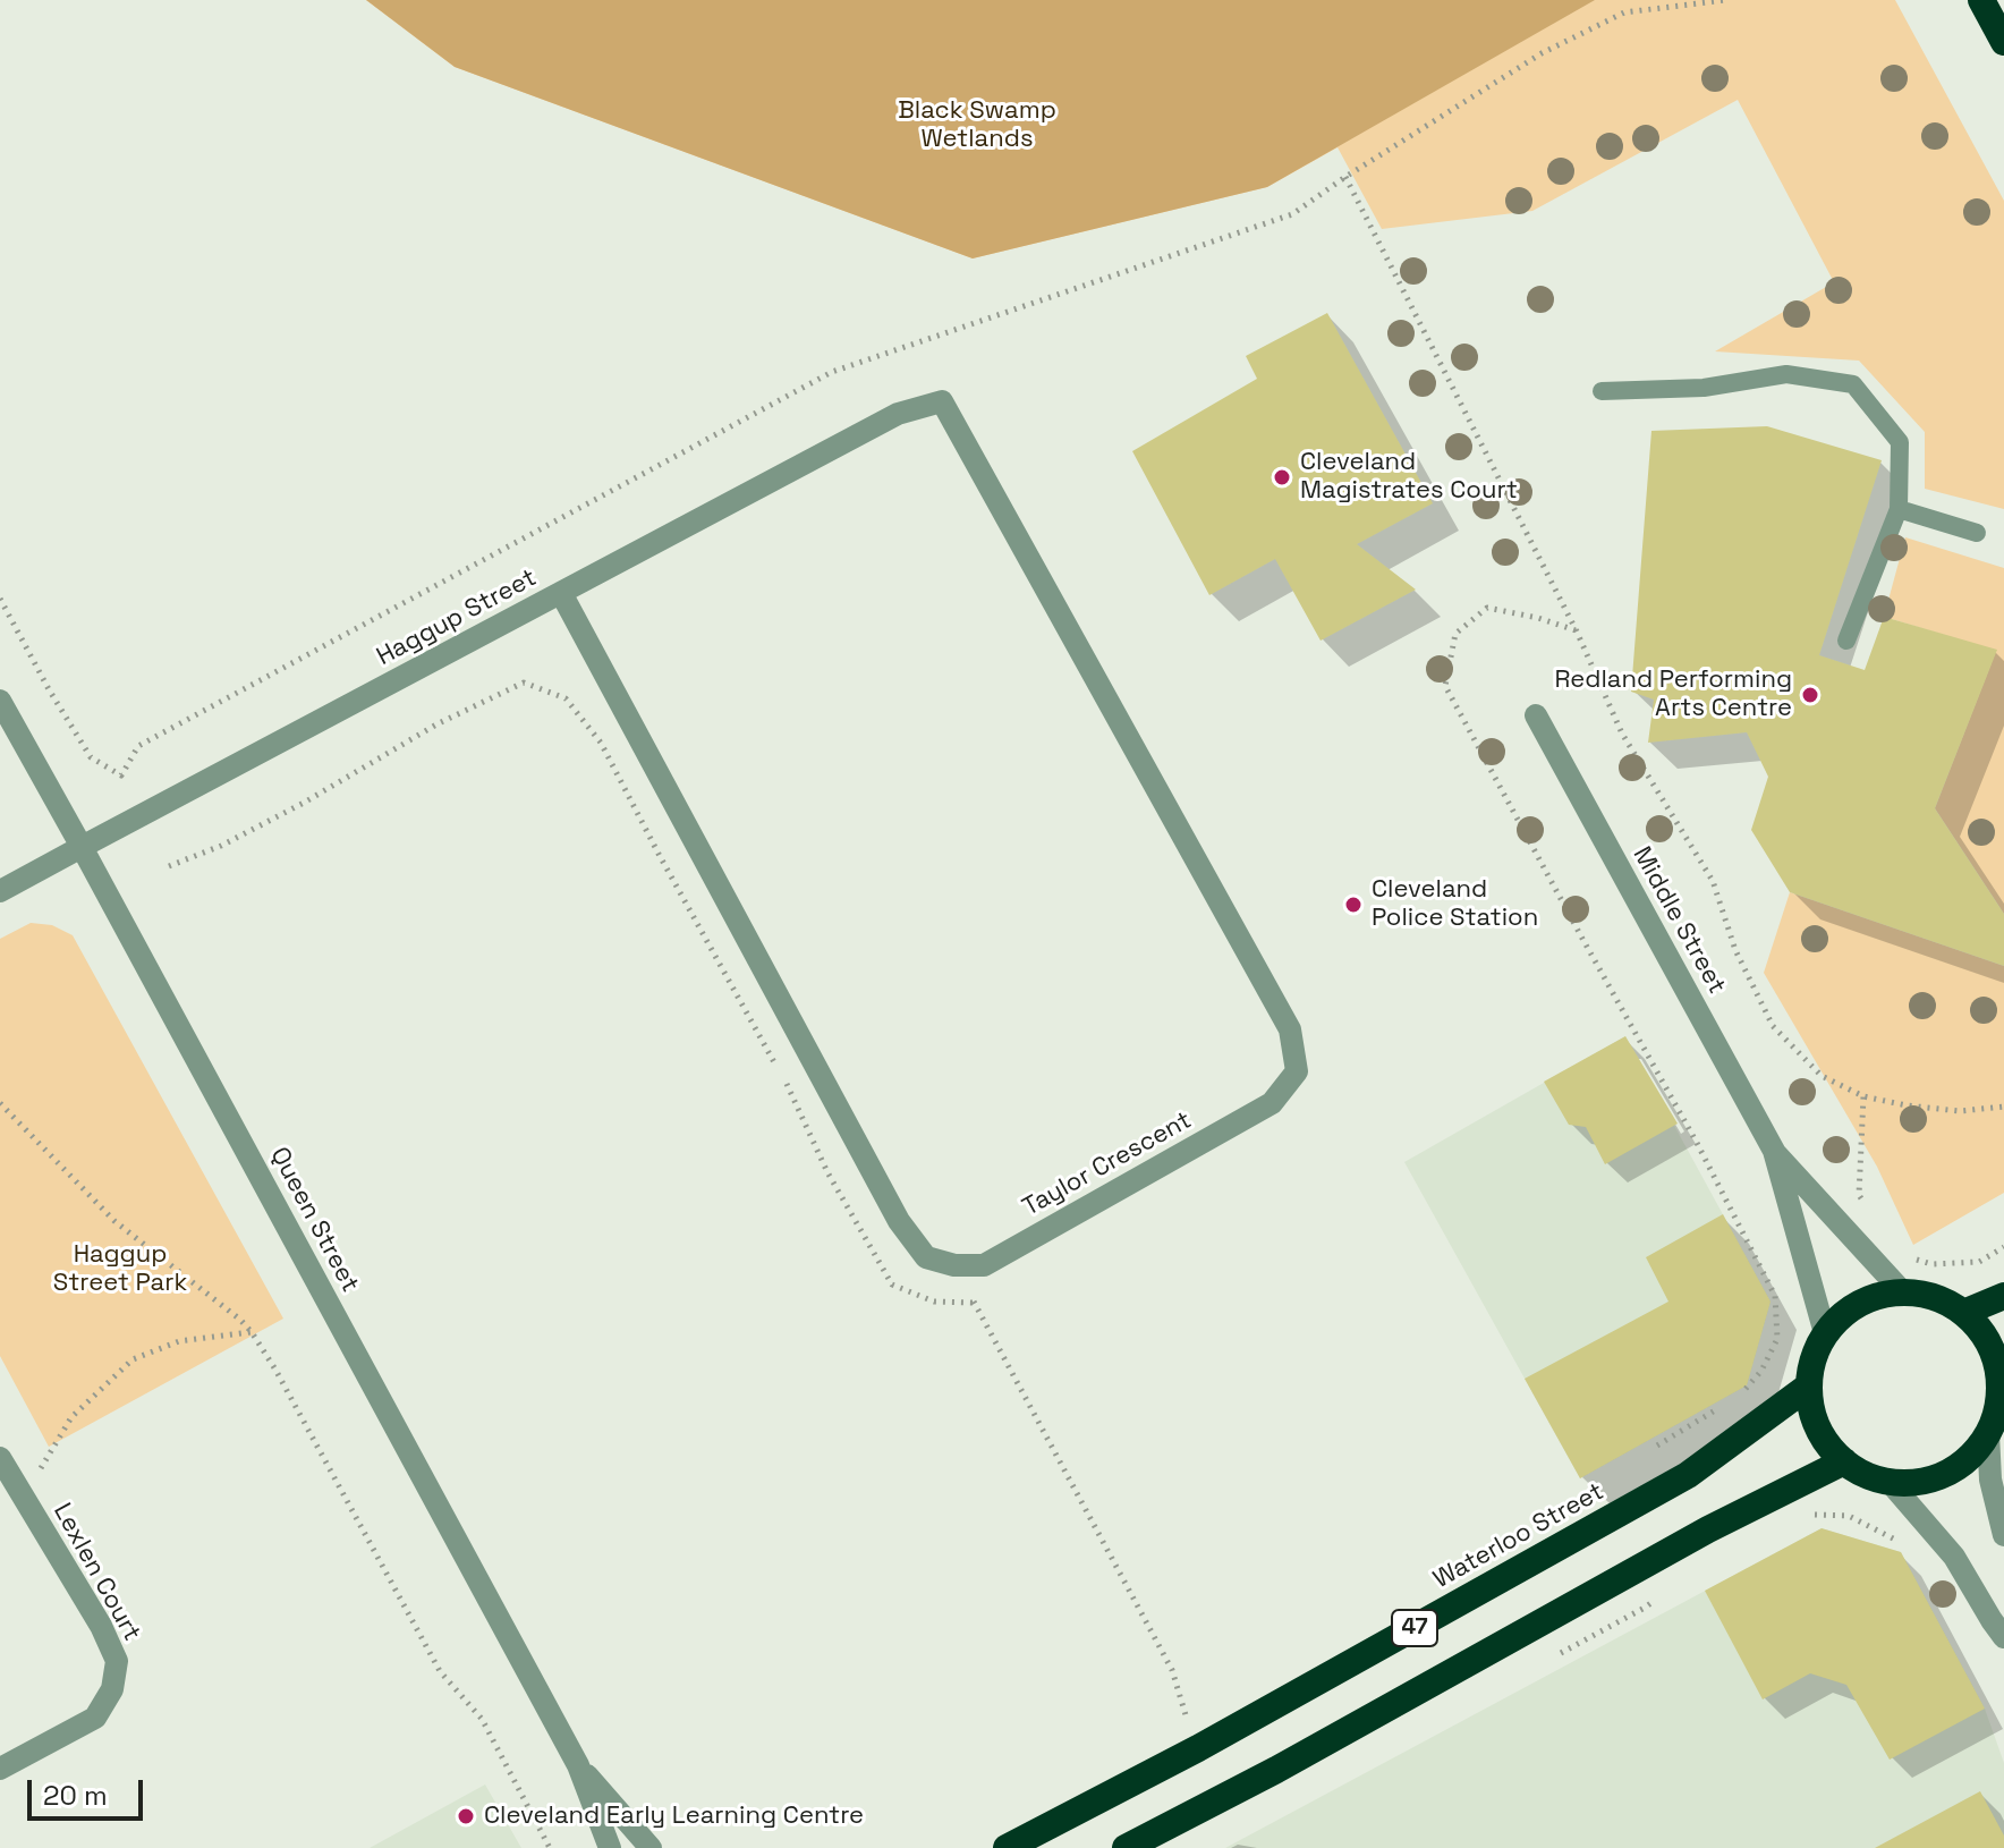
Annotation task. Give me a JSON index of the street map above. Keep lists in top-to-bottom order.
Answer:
{
  "streets": {
    "highway": ["Waterloo Street", "47"],
    "street": [
      "Haggup Street",
      "Middle Street",
      "Taylor Crescent",
      "Queen Street",
      "Lexlen Court"
    ]
  },
  "crossings": [
    ["Haggup Street", "Taylor Crescent"],
    ["Haggup Street", "Queen Street"],
    ["Middle Street", "Waterloo Street"],
    ["Middle Street", "47"],
    ["Waterloo Street", "47"]
  ],
  "parks": ["Black Swamp Wetlands", "Haggup Street Park"],
  "places": [
    "Cleveland Magistrates Court",
    "Redland Performing Arts Centre",
    "Cleveland Police Station",
    "Cleveland Early Learning Centre"
  ],
  "scale_bar": "20 m"
}
